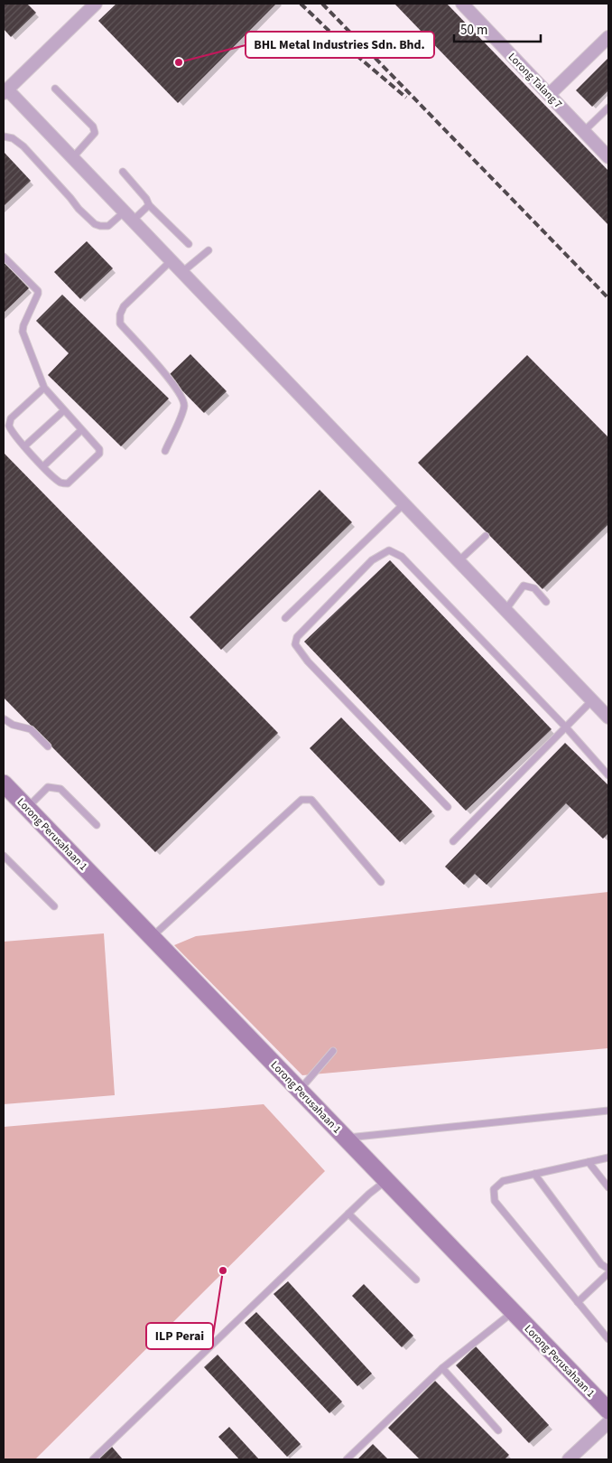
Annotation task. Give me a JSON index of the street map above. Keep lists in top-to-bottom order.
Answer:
{
  "streets": {
    "street": ["Lorong Talang 7", "Lorong Perusahaan 1"]
  },
  "places": ["BHL Metal Industries Sdn. Bhd.", "ILP Perai"],
  "scale_bar": "50 m"
}
